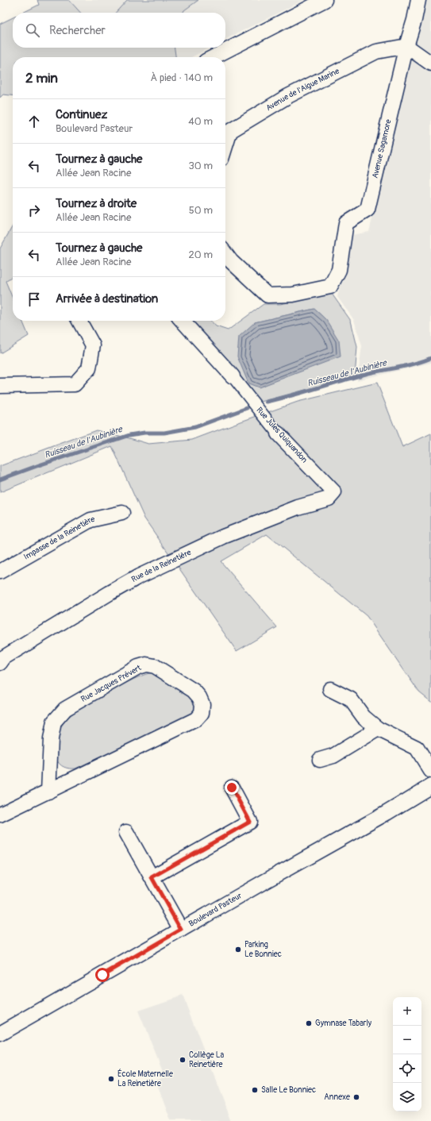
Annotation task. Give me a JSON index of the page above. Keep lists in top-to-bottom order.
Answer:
{
  "streets": {
    "street": [
      "Avenue de l'Aigue Marine",
      "Avenue Sagamore",
      "Rue Jules Quiquandon",
      "Impasse de la Reinetière",
      "Rue de la Reinetière",
      "Rue Jacques Prévert",
      "Boulevard Pasteur"
    ]
  },
  "crossings": [
    ["Avenue de l'Aigue Marine", "Avenue Sagamore"],
    ["Rue Jules Quiquandon", "Rue de la Reinetière"]
  ],
  "water": ["Ruisseau de l'Aubinière"],
  "places": [
    "Parking Le Bonniec",
    "Gymnase Tabarly",
    "Collège La Reinetière",
    "École Maternelle La Reinetière",
    "Salle Le Bonniec",
    "Annexe"
  ],
  "page": {
    "search": "Rechercher",
    "heading": ["2 min", "À pied · 140 m"],
    "list": [
      ["Continuez", "Boulevard Pasteur", "40 m"],
      ["Tournez à gauche", "Allée Jean Racine", "30 m"],
      ["Tournez à droite", "Allée Jean Racine", "50 m"],
      ["Tournez à gauche", "Allée Jean Racine", "20 m"],
      "Arrivée à destination"
    ],
    "map_buttons": ["+", "−"]
  }
}
